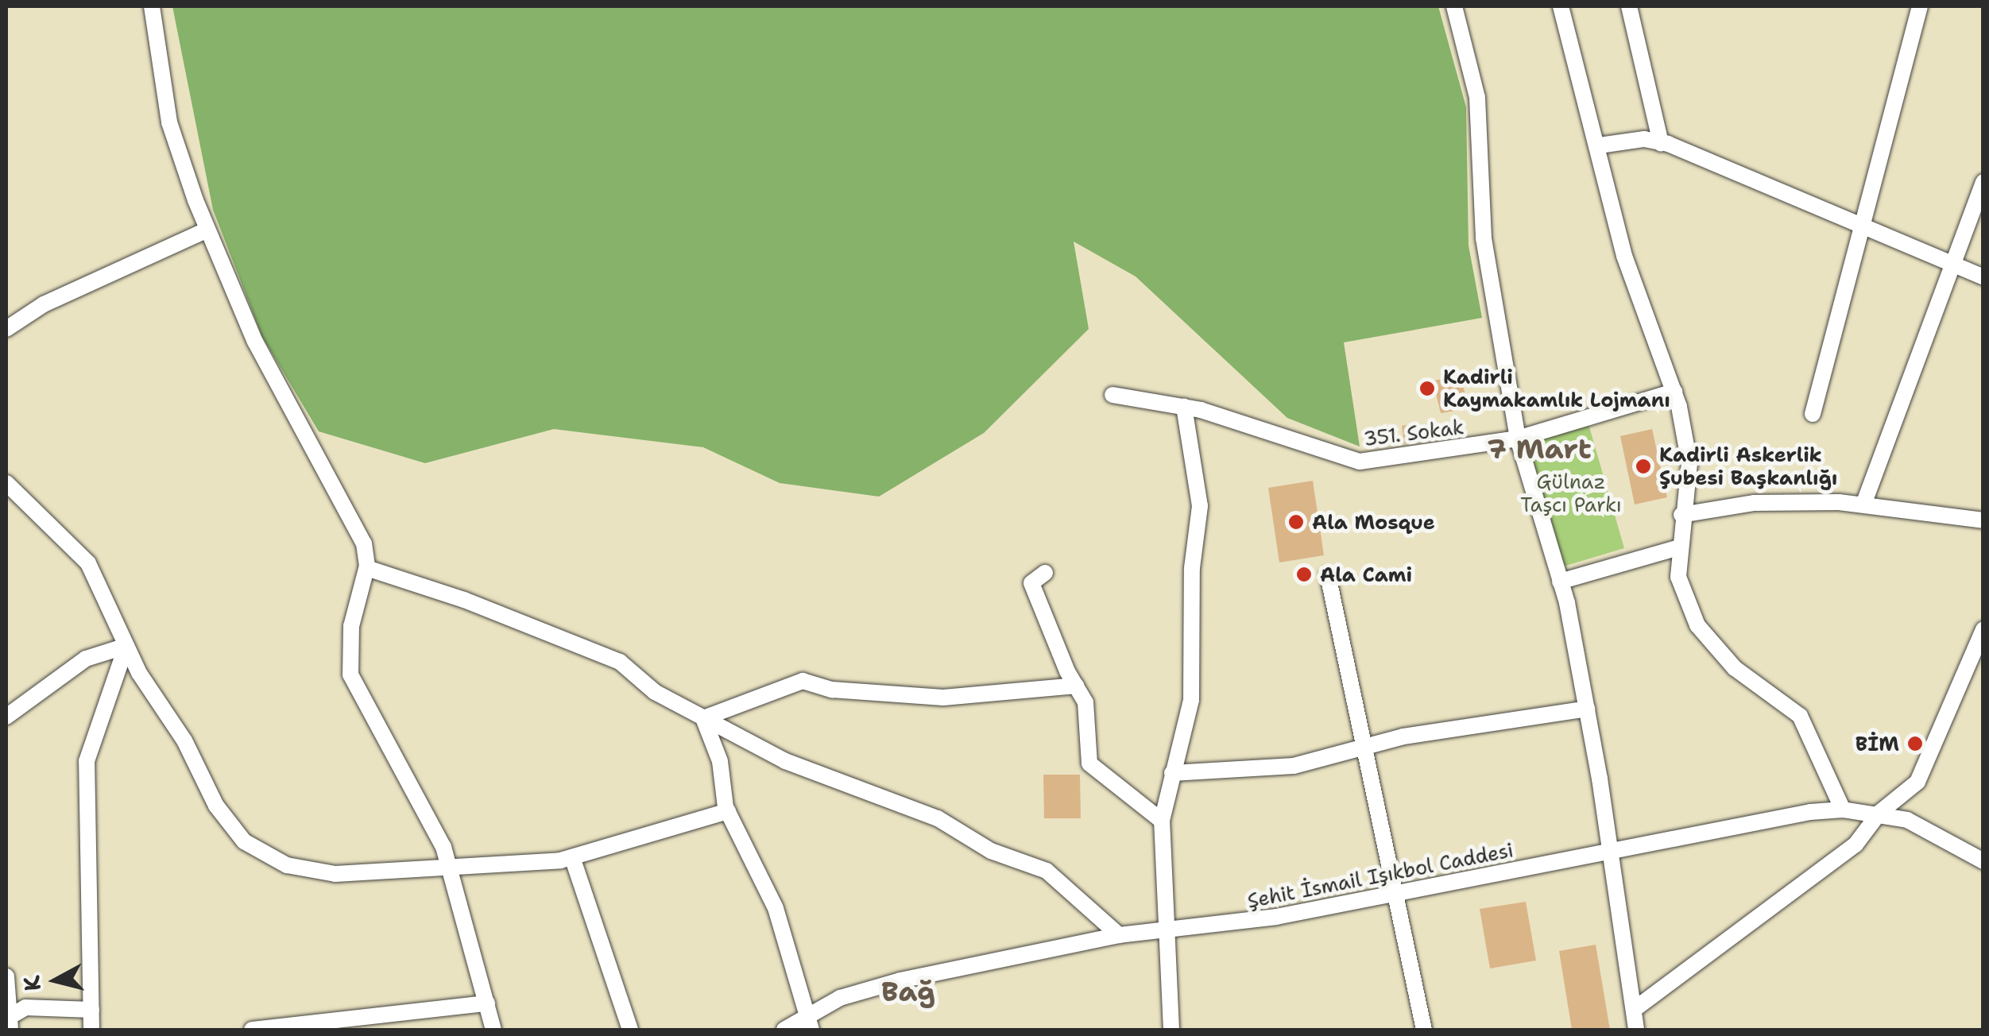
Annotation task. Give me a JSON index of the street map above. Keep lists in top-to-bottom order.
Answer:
{
  "streets": {
    "street": ["351. Sokak", "Şehit İsmail Işıkbol Caddesi"]
  },
  "districts": ["7 Mart", "Bağ"],
  "parks": ["Gülnaz Taşcı Parkı"],
  "places": [
    "Kadirli Kaymakamlık Lojmanı",
    "Kadirli Askerlik Şubesi Başkanlığı",
    "Ala Mosque",
    "Ala Cami",
    "BİM"
  ],
  "north": "left"
}
